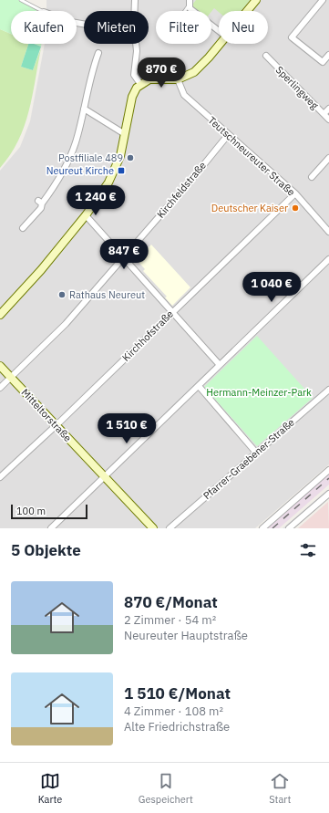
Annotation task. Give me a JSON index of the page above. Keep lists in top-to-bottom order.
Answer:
{
  "streets": {
    "street": [
      "Sperlingweg",
      "Teutschneureuter Straße",
      "Kirchfeldstraße",
      "Kirchhofstraße",
      "Mitteltorstraße",
      "Pfarrer-Graebener-Straße"
    ]
  },
  "crossings": [
    ["Teutschneureuter Straße", "Kirchfeldstraße"],
    ["Teutschneureuter Straße", "Kirchhofstraße"],
    ["Kirchfeldstraße", "Mitteltorstraße"],
    ["Kirchhofstraße", "Mitteltorstraße"]
  ],
  "parks": ["Hermann-Meinzer-Park"],
  "places": {
    "other": ["Postfiliale 489", "Deutscher Kaiser", "Rathaus Neureut"],
    "transit": ["Neureut Kirche"]
  },
  "scale_bar": "100 m",
  "page": {
    "chip": [
      "Kaufen",
      "Mieten",
      "Filter",
      "Neu"
    ],
    "price": [
      "870 €",
      "1 240 €",
      "847 €",
      "1 040 €",
      "1 510 €"
    ],
    "scale": "100 m",
    "heading": "5 Objekte",
    "list": [
      {
        "name": "870 €/Monat",
        "note": "2 Zimmer · 54 m² · Neureuter Hauptstraße"
      },
      {
        "name": "1 510 €/Monat",
        "note": "4 Zimmer · 108 m² · Alte Friedrichstraße"
      }
    ],
    "tabs": ["Karte", "Gespeichert", "Start"]
  }
}
